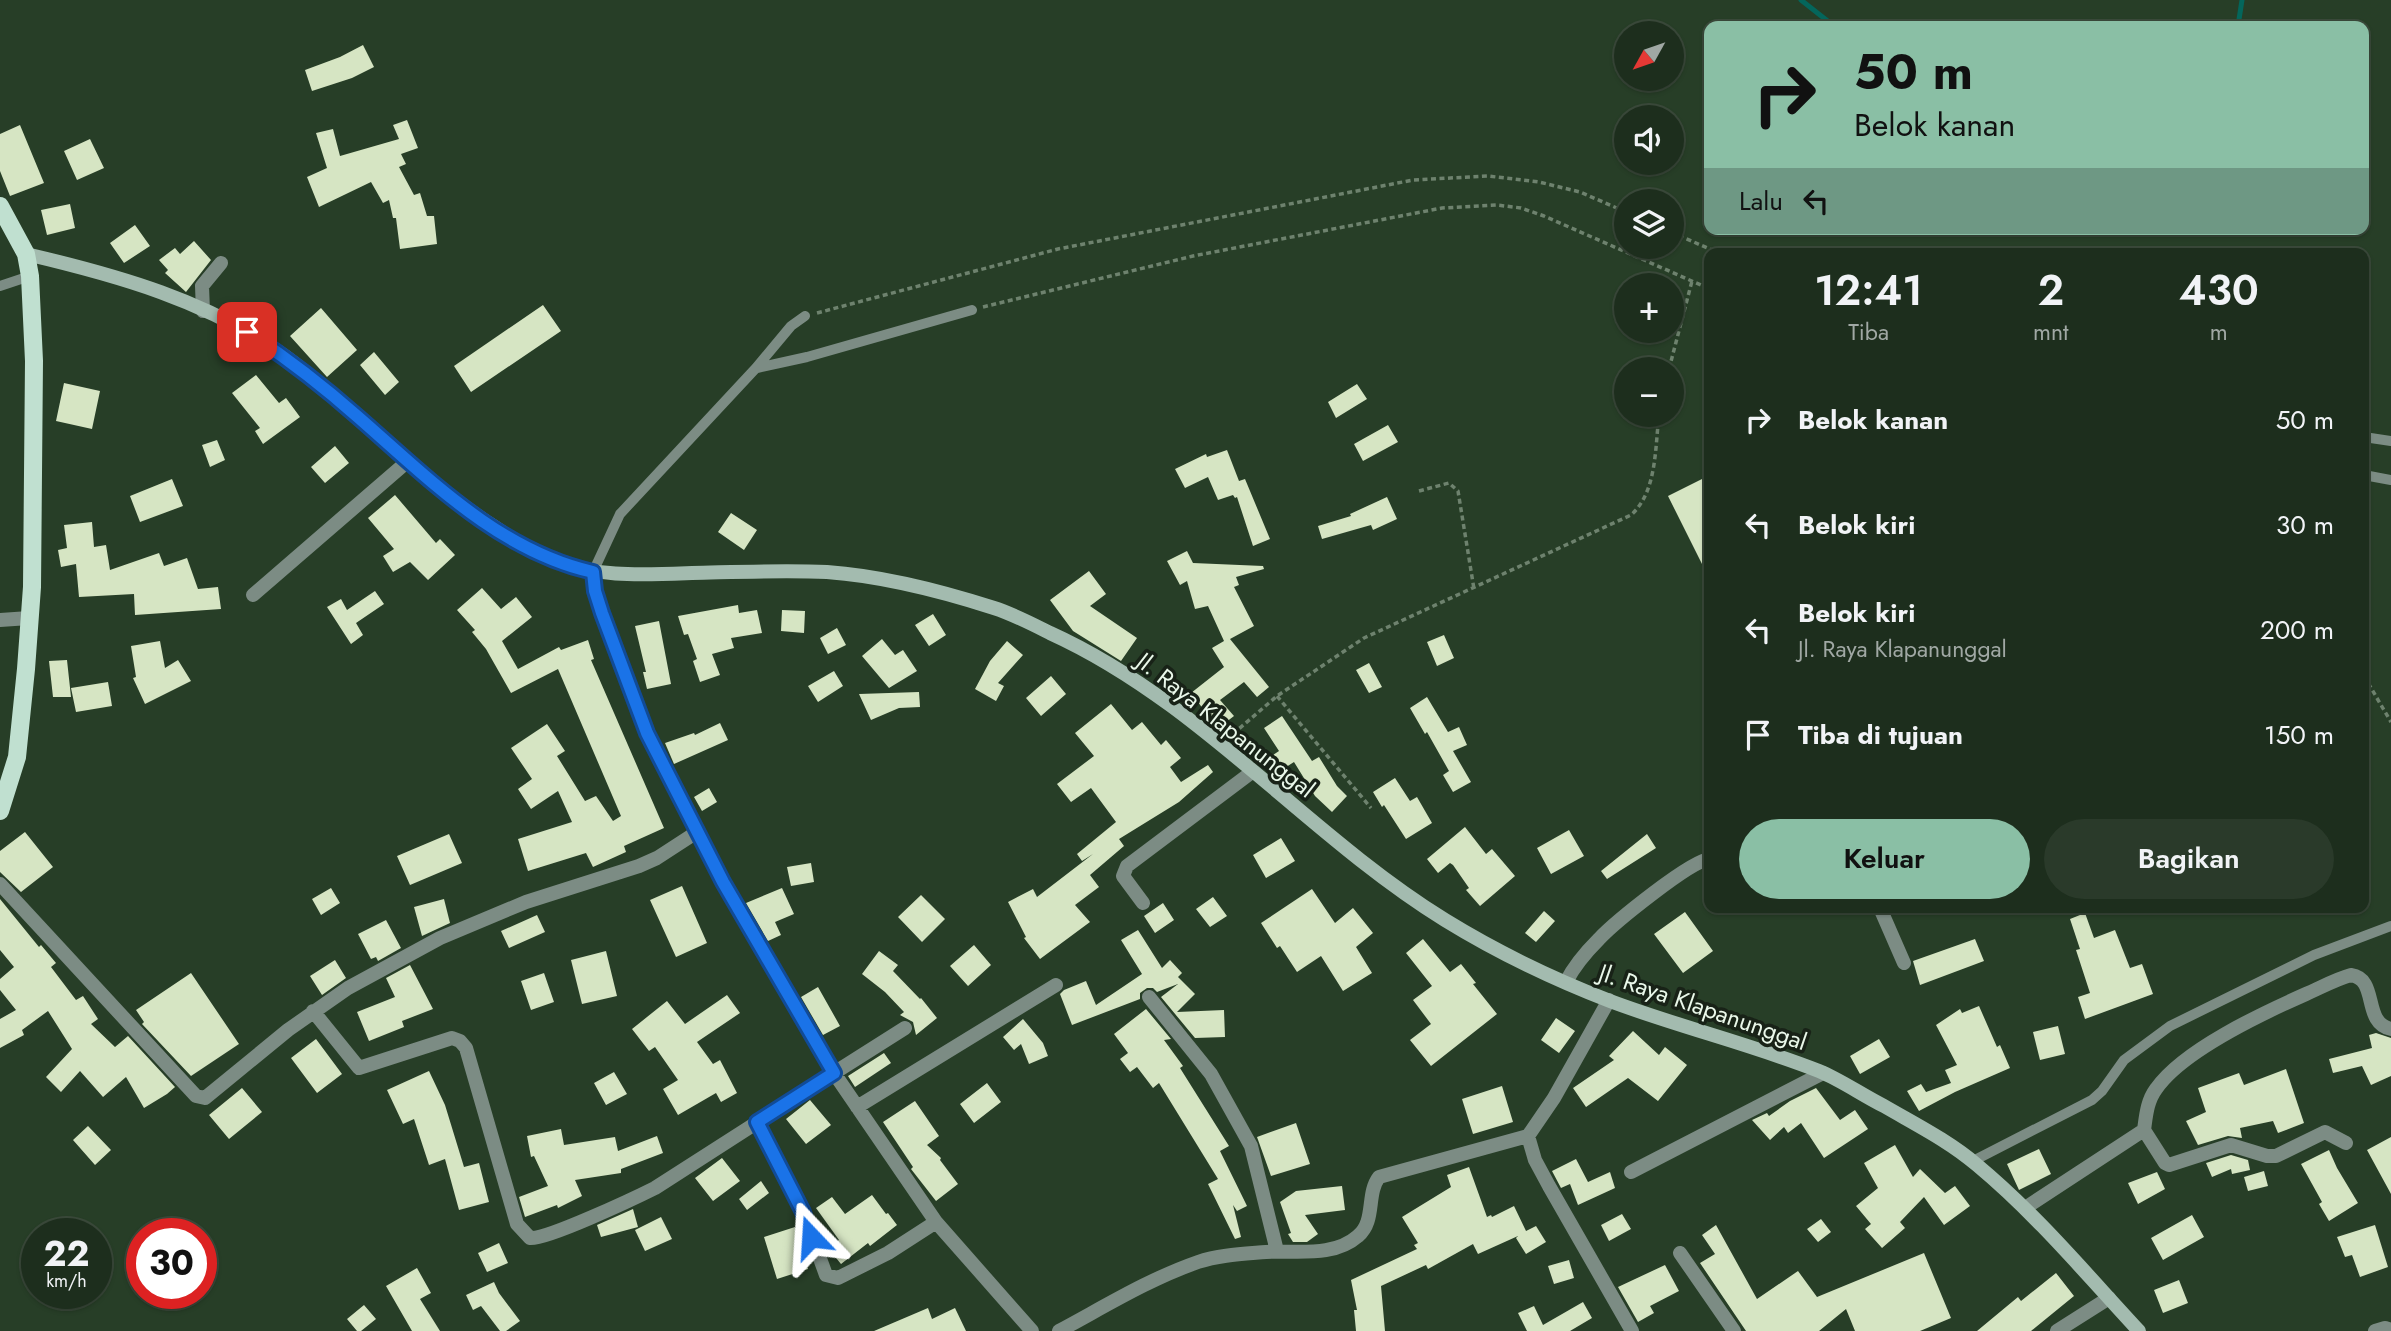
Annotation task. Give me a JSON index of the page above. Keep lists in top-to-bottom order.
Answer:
{
  "streets": {
    "street": ["Jl. Raya Klapanunggal"]
  },
  "north": "bottom left",
  "page": {
    "map_buttons": ["+", "−"],
    "turn": ["50 m", "Belok kanan"],
    "then": "Lalu",
    "eta": [
      "12:41",
      "Tiba",
      "2",
      "mnt",
      "430",
      "m"
    ],
    "list": [
      {
        "name": "Belok kanan",
        "value": "50 m"
      },
      {
        "name": "Belok kiri",
        "value": "30 m"
      },
      {
        "name": "Belok kiri",
        "note": "Jl. Raya Klapanunggal",
        "value": "200 m"
      },
      {
        "name": "Tiba di tujuan",
        "value": "150 m"
      }
    ],
    "buttons": ["Keluar", "Bagikan"],
    "speed": "22 km/h",
    "limit": "30"
  }
}
